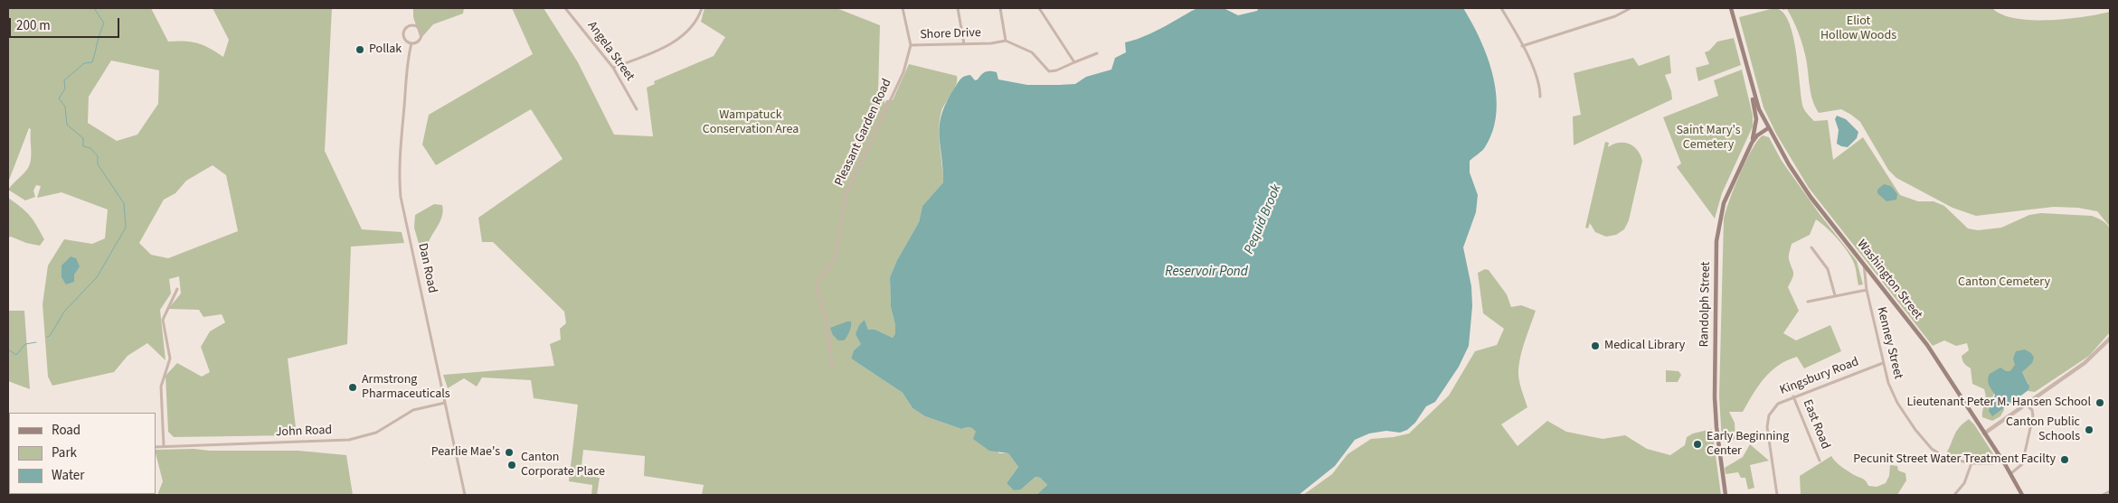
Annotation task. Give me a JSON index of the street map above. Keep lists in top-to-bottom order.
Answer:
{
  "streets": {
    "main road": ["Washington Street", "Randolph Street"],
    "street": [
      "Shore Drive",
      "Angela Street",
      "Pleasant Garden Road",
      "Dan Road",
      "Kenney Street",
      "Kingsbury Road",
      "East Road",
      "John Road"
    ]
  },
  "crossings": [
    ["Shore Drive", "Pleasant Garden Road"],
    ["Dan Road", "John Road"],
    ["Washington Street", "Randolph Street"],
    ["Washington Street", "Kenney Street"],
    ["Kenney Street", "Kingsbury Road"],
    ["Kingsbury Road", "East Road"]
  ],
  "water": ["Pequid Brook", "Reservoir Pond"],
  "parks": [
    "Eliot Hollow Woods",
    "Wampatuck Conservation Area",
    "Saint Mary's Cemetery",
    "Canton Cemetery"
  ],
  "places": [
    "Pollak",
    "Medical Library",
    "Armstrong Pharmaceuticals",
    "Lieutenant Peter M. Hansen School",
    "Canton Public Schools",
    "Early Beginning Center",
    "Pearlie Mae's",
    "Pecunit Street Water Treatment Facilty",
    "Canton Corporate Place"
  ],
  "legend": ["Road", "Park", "Water"],
  "scale_bar": "200 m"
}
